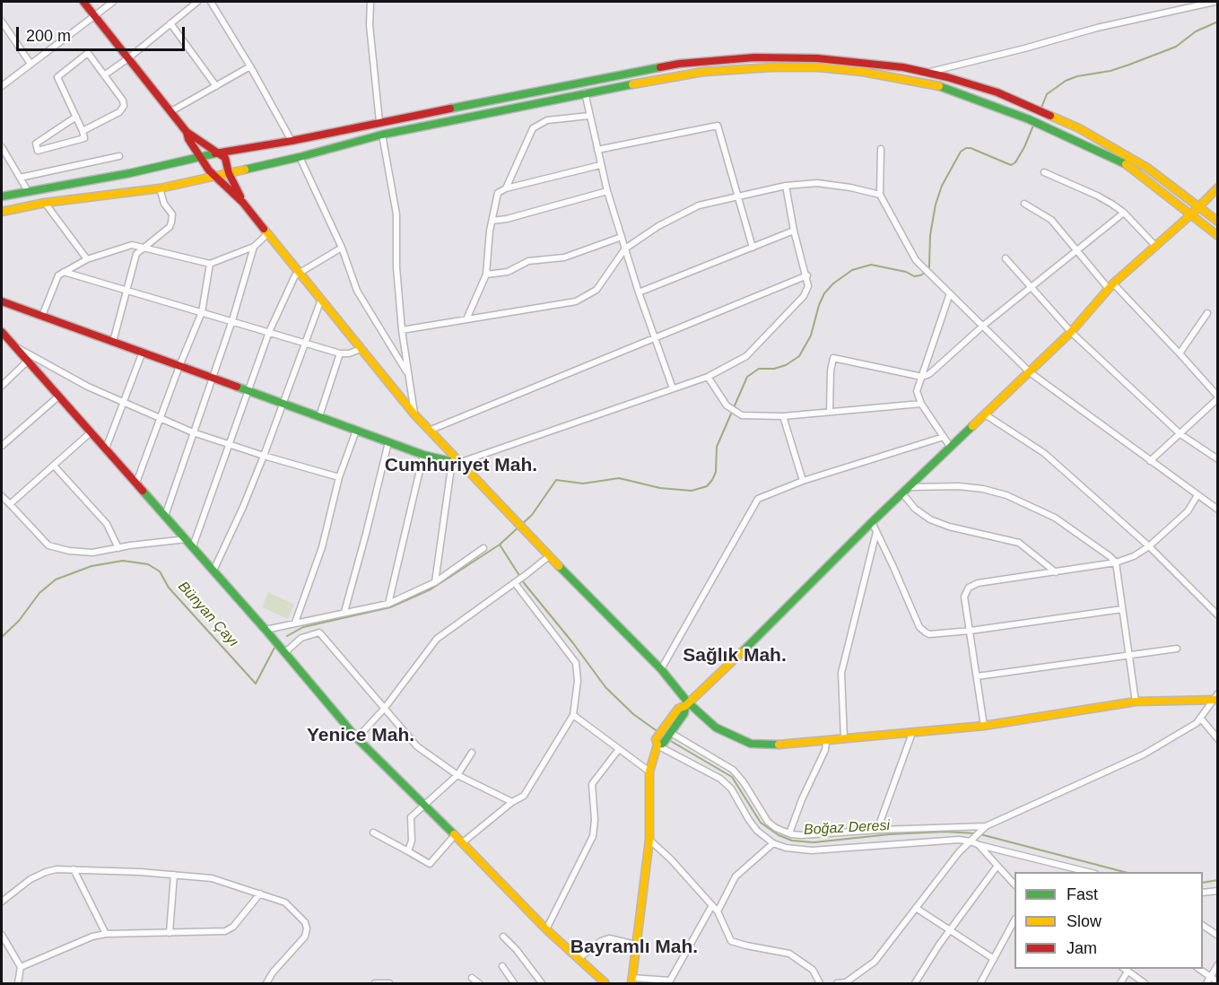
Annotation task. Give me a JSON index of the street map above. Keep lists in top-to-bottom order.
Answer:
{
  "districts": [
    "Cumhuriyet Mah.",
    "Sağlık Mah.",
    "Yenice Mah.",
    "Bayramlı Mah."
  ],
  "water": ["Bünyan Çayı", "Boğaz Deresi"],
  "legend": ["Fast", "Slow", "Jam"],
  "scale_bar": "200 m"
}
